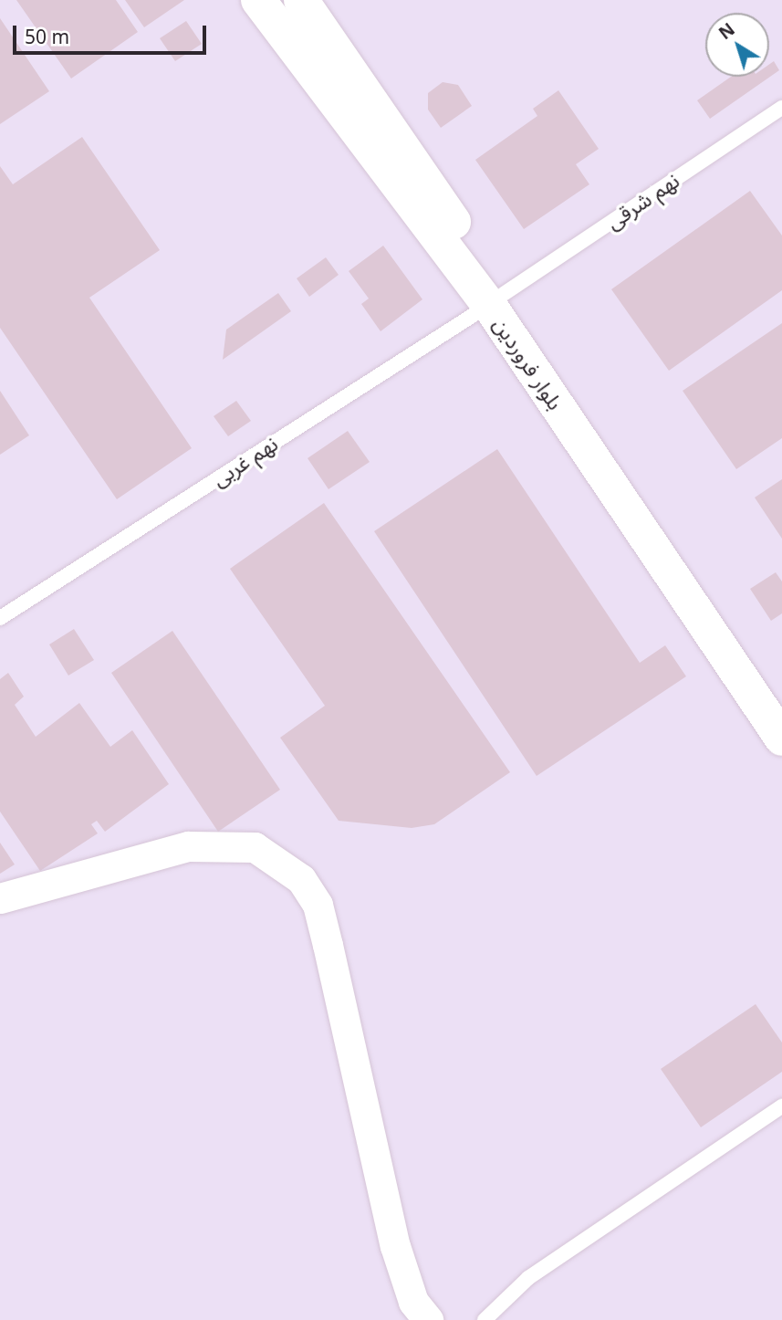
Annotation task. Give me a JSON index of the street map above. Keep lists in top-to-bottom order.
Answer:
{
  "streets": {
    "street": ["بلوار فروردین"],
    "lane": ["نهم شرقی", "نهم غربی"]
  },
  "crossings": [
    ["نهم شرقی", "بلوار فروردین"],
    ["نهم شرقی", "نهم غربی"],
    ["بلوار فروردین", "نهم غربی"]
  ],
  "scale_bar": "50 m",
  "north": "top left"
}
